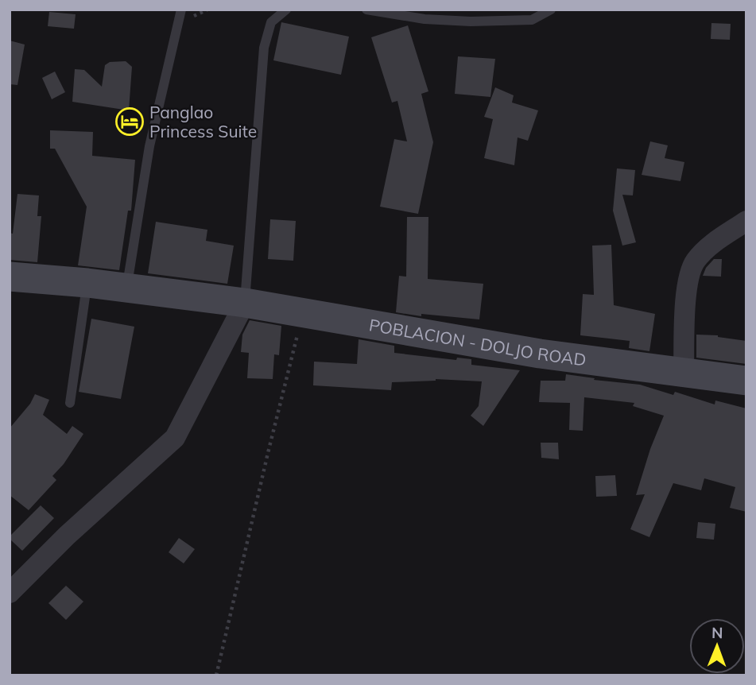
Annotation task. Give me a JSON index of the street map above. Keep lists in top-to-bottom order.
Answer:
{
  "streets": {
    "street": ["POBLACION - DOLJO ROAD"]
  },
  "places": {
    "hotel": ["Panglao Princess Suite"]
  },
  "north": "top"
}
